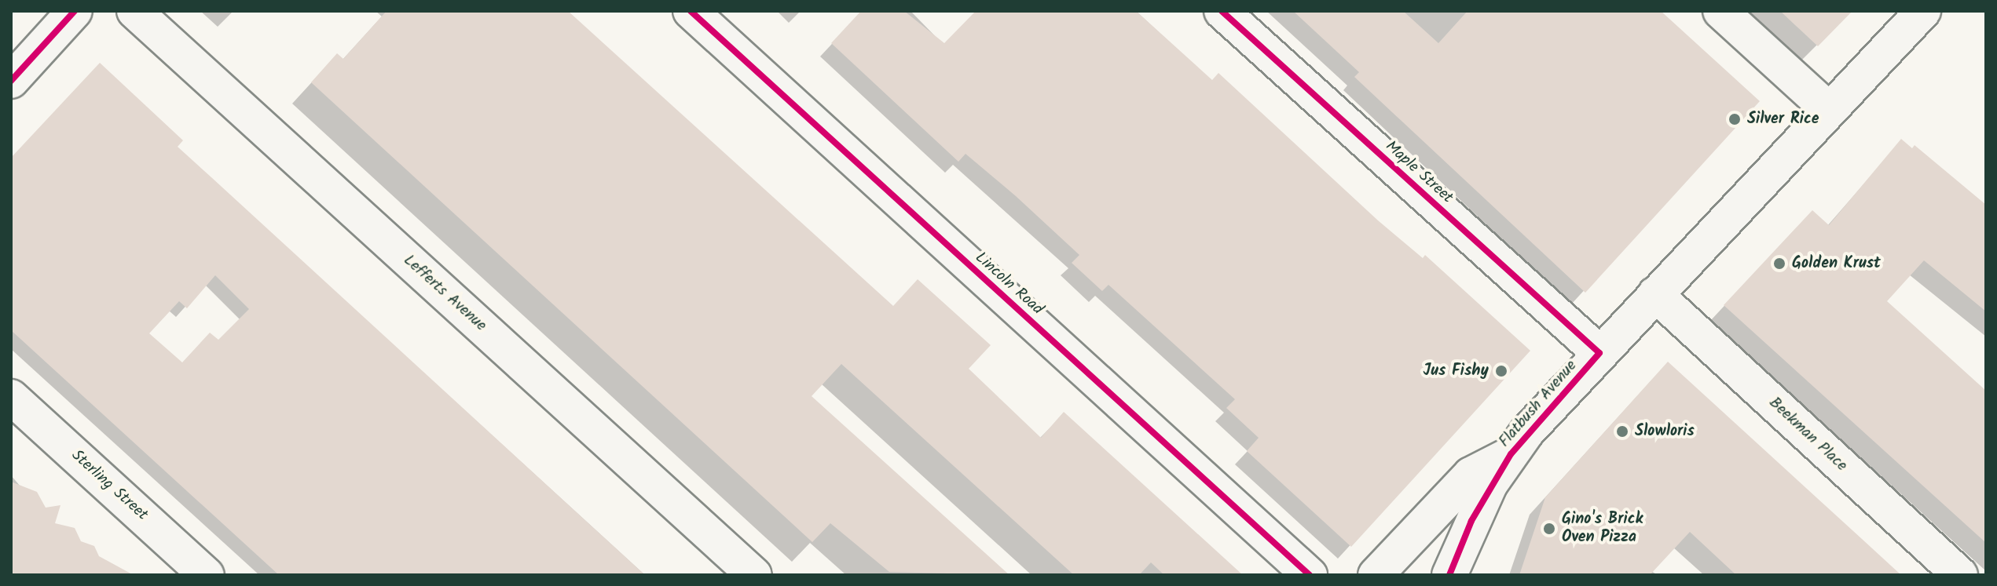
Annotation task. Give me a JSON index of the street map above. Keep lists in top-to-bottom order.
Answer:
{
  "streets": {
    "street": [
      "Maple Street",
      "Lincoln Road",
      "Lefferts Avenue",
      "Flatbush Avenue",
      "Beekman Place",
      "Sterling Street"
    ]
  },
  "crossings": [
    ["Maple Street", "Flatbush Avenue"],
    ["Flatbush Avenue", "Beekman Place"]
  ],
  "places": [
    "Silver Rice",
    "Golden Krust",
    "Jus Fishy",
    "Slowloris",
    "Gino's Brick Oven Pizza"
  ]
}
